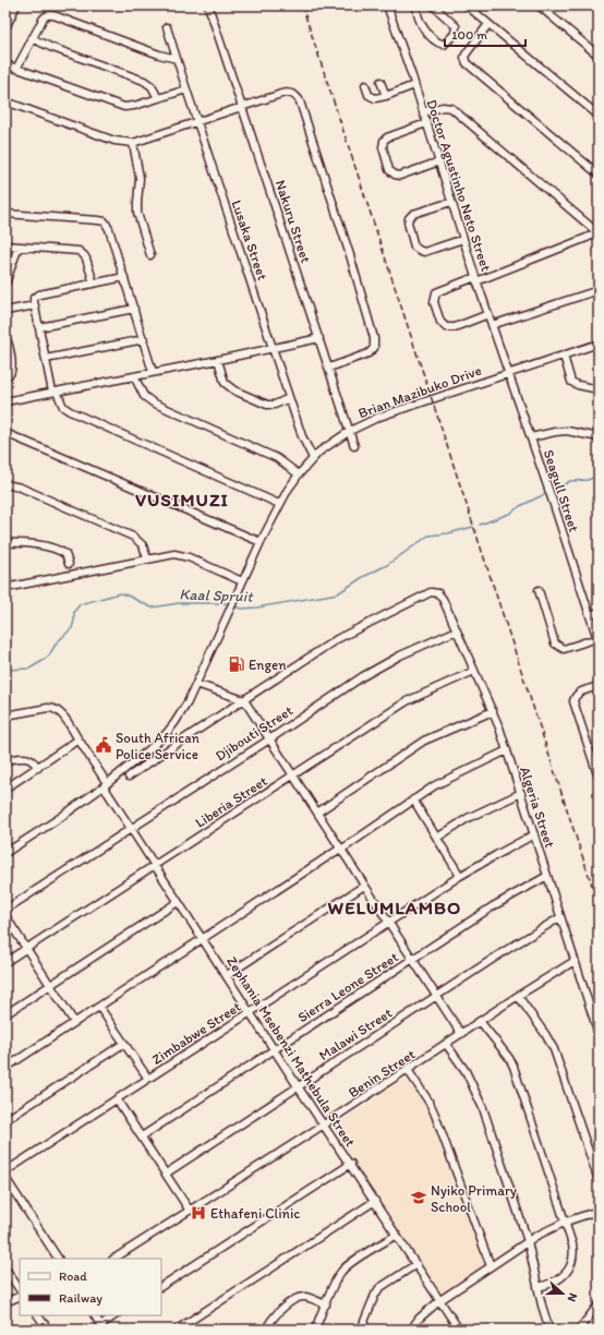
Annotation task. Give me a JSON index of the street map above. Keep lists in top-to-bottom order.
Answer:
{
  "streets": {
    "street": [
      "Doctor Agustinho Neto Street",
      "Nakuru Street",
      "Lusaka Street",
      "Brian Mazibuko Drive",
      "Seagull Street",
      "Djibouti Street",
      "Liberia Street",
      "Algeria Street",
      "Sierra Leone Street",
      "Zimbabwe Street",
      "Malawi Street",
      "Zephania Msebenzi Mathebula Street",
      "Benin Street"
    ]
  },
  "crossings": [
    ["Doctor Agustinho Neto Street", "Brian Mazibuko Drive"],
    ["Doctor Agustinho Neto Street", "Seagull Street"],
    ["Nakuru Street", "Brian Mazibuko Drive"],
    ["Lusaka Street", "Brian Mazibuko Drive"],
    ["Brian Mazibuko Drive", "Seagull Street"],
    ["Brian Mazibuko Drive", "Zephania Msebenzi Mathebula Street"],
    ["Djibouti Street", "Algeria Street"],
    ["Djibouti Street", "Zephania Msebenzi Mathebula Street"],
    ["Liberia Street", "Algeria Street"],
    ["Liberia Street", "Zephania Msebenzi Mathebula Street"],
    ["Algeria Street", "Sierra Leone Street"],
    ["Algeria Street", "Zimbabwe Street"],
    ["Algeria Street", "Malawi Street"],
    ["Algeria Street", "Benin Street"],
    ["Sierra Leone Street", "Zephania Msebenzi Mathebula Street"],
    ["Zimbabwe Street", "Zephania Msebenzi Mathebula Street"],
    ["Malawi Street", "Zephania Msebenzi Mathebula Street"],
    ["Zephania Msebenzi Mathebula Street", "Benin Street"]
  ],
  "districts": ["VUSIMUZI", "WELUMLAMBO"],
  "water": ["Kaal Spruit"],
  "places": {
    "fuel station": ["Engen"],
    "public building": ["South African Police Service"],
    "school or university": ["Nyiko Primary School"],
    "hospital": ["Ethafeni Clinic"]
  },
  "legend": ["Road", "Railway"],
  "scale_bar": "100 m",
  "north": "right"
}
